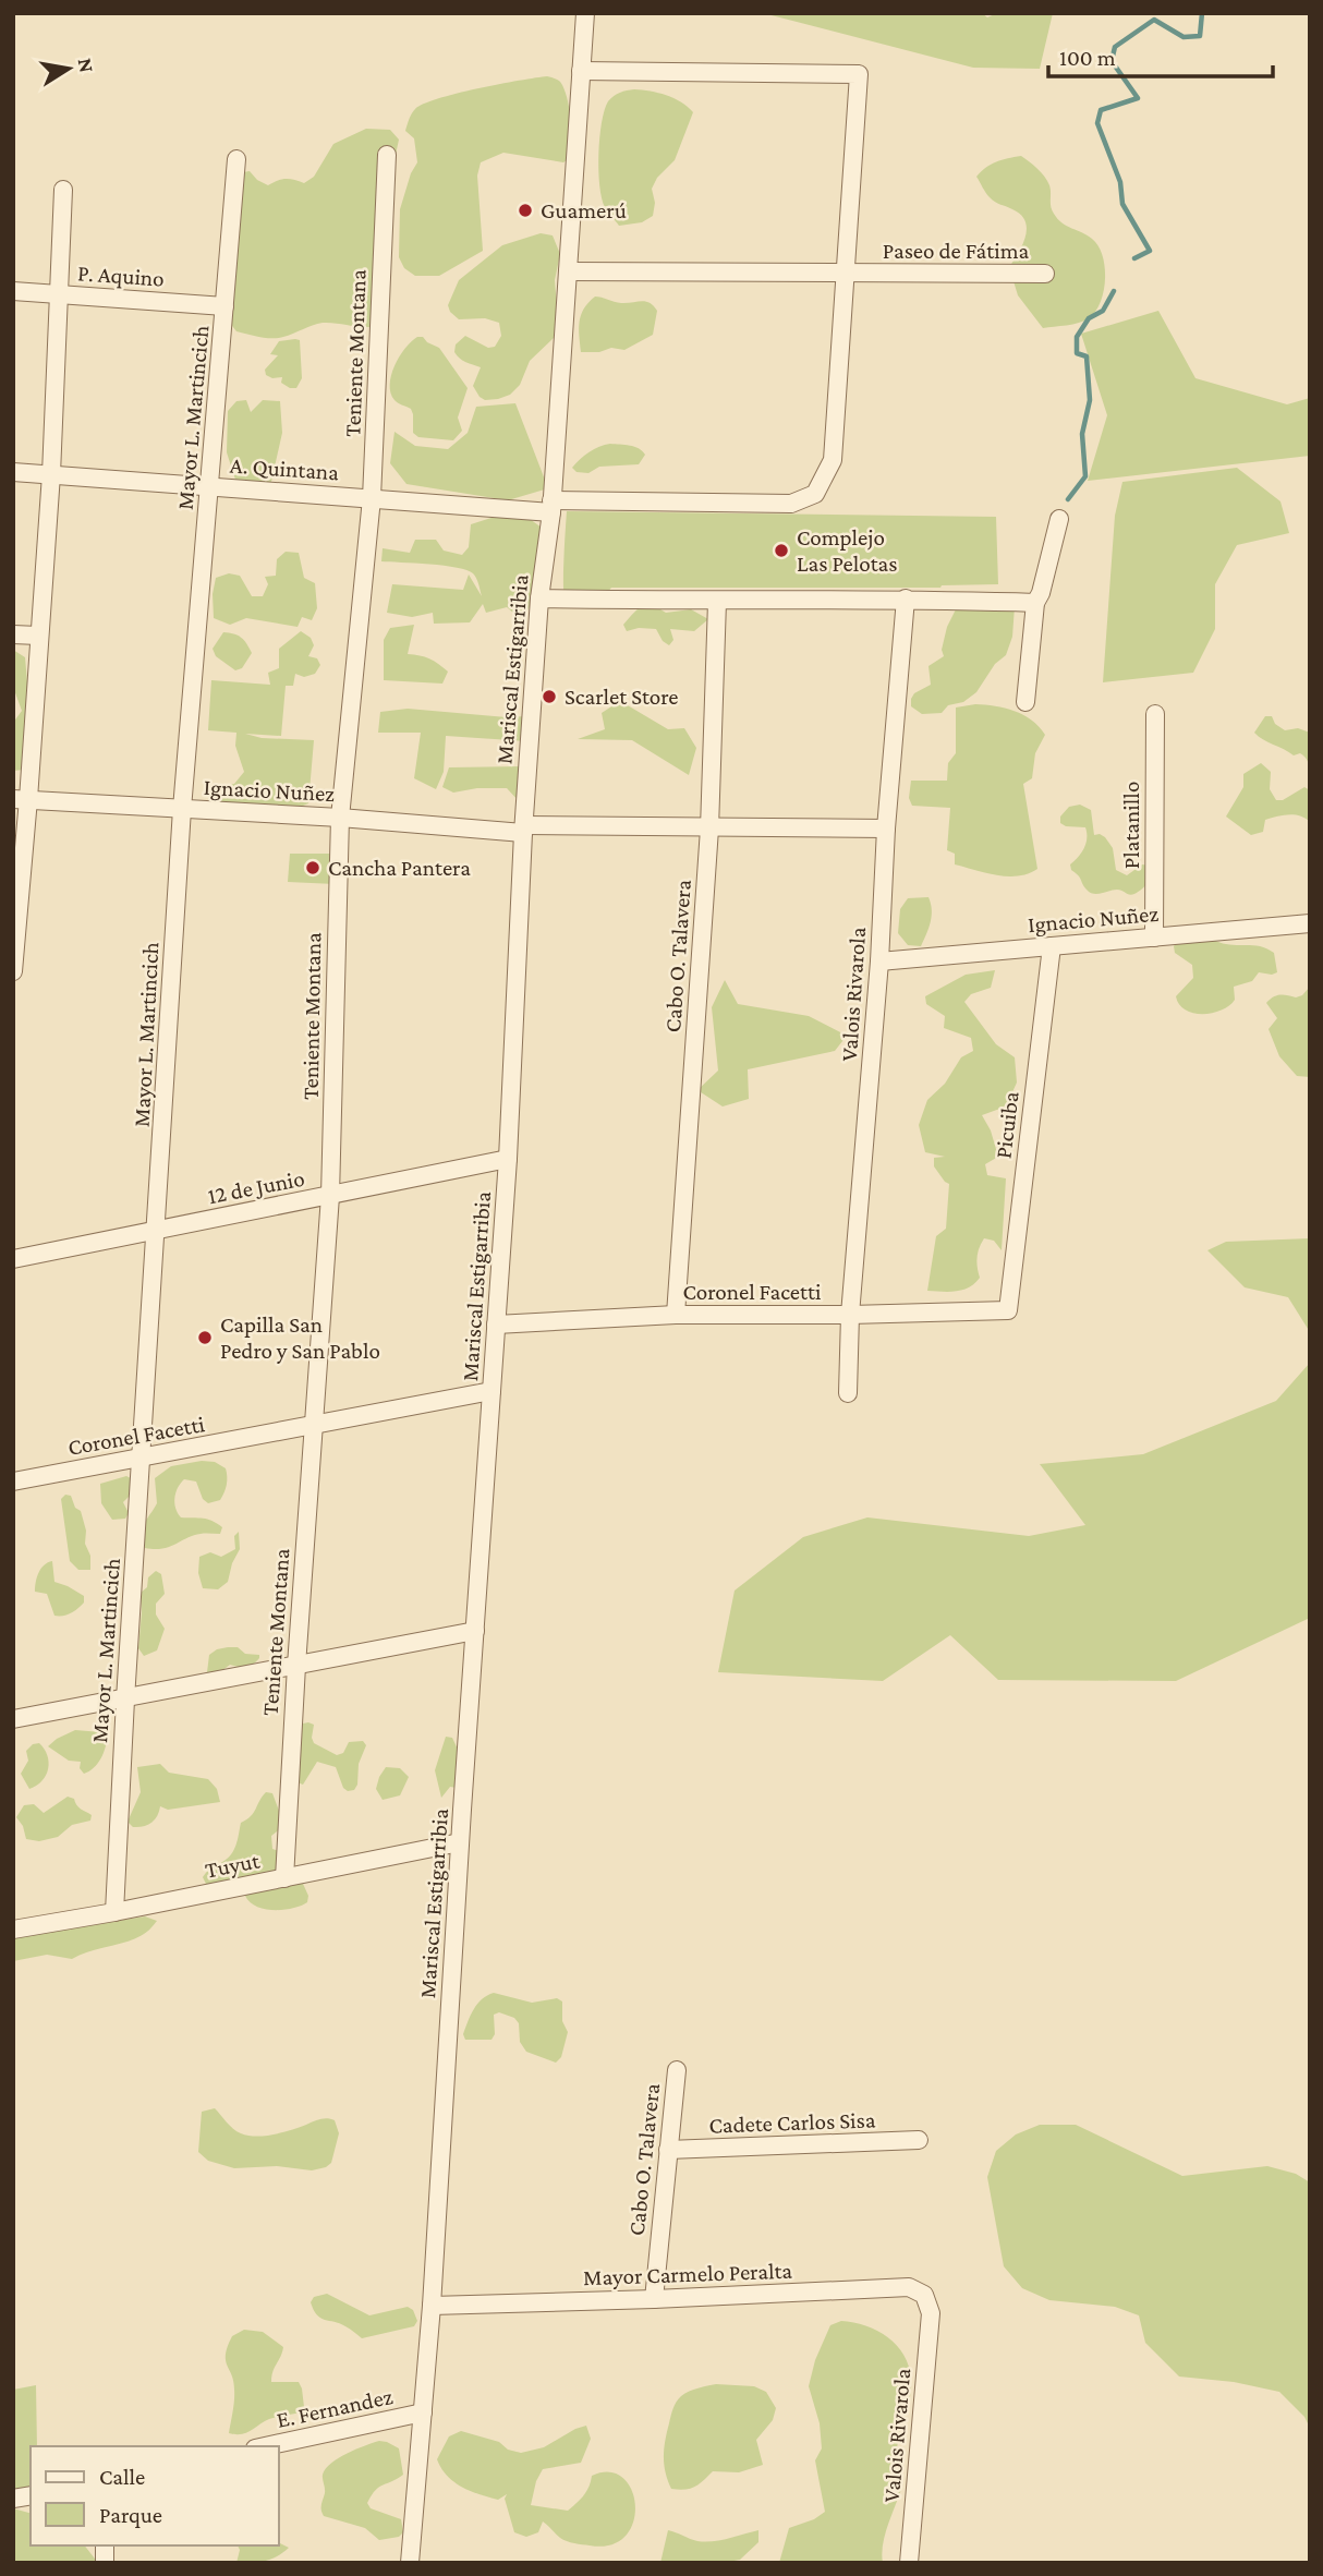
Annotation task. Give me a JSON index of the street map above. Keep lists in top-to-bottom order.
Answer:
{
  "streets": {
    "street": [
      "Paseo de Fátima",
      "P. Aquino",
      "Teniente Montana",
      "Mayor L. Martincich",
      "A. Quintana",
      "Mariscal Estigarribia",
      "Ignacio Nuñez",
      "Platanillo",
      "Cabo O. Talavera",
      "Valois Rivarola",
      "Picuiba",
      "12 de Junio",
      "Coronel Facetti",
      "Tuyut",
      "Cadete Carlos Sisa",
      "Mayor Carmelo Peralta",
      "E. Fernandez"
    ]
  },
  "crossings": [
    ["Paseo de Fátima", "A. Quintana"],
    ["Paseo de Fátima", "Mariscal Estigarribia"],
    ["P. Aquino", "Mayor L. Martincich"],
    ["Teniente Montana", "A. Quintana"],
    ["Teniente Montana", "Ignacio Nuñez"],
    ["Teniente Montana", "12 de Junio"],
    ["Teniente Montana", "Coronel Facetti"],
    ["Teniente Montana", "Tuyut"],
    ["Mayor L. Martincich", "A. Quintana"],
    ["Mayor L. Martincich", "Ignacio Nuñez"],
    ["Mayor L. Martincich", "12 de Junio"],
    ["Mayor L. Martincich", "Coronel Facetti"],
    ["Mayor L. Martincich", "Tuyut"],
    ["A. Quintana", "Mariscal Estigarribia"],
    ["Mariscal Estigarribia", "Ignacio Nuñez"],
    ["Mariscal Estigarribia", "12 de Junio"],
    ["Mariscal Estigarribia", "Coronel Facetti"],
    ["Mariscal Estigarribia", "Tuyut"],
    ["Mariscal Estigarribia", "Mayor Carmelo Peralta"],
    ["Mariscal Estigarribia", "E. Fernandez"],
    ["Ignacio Nuñez", "Platanillo"],
    ["Ignacio Nuñez", "Cabo O. Talavera"],
    ["Ignacio Nuñez", "Valois Rivarola"],
    ["Ignacio Nuñez", "Picuiba"],
    ["Cabo O. Talavera", "Coronel Facetti"],
    ["Cabo O. Talavera", "Cadete Carlos Sisa"],
    ["Cabo O. Talavera", "Mayor Carmelo Peralta"],
    ["Valois Rivarola", "Coronel Facetti"],
    ["Valois Rivarola", "Mayor Carmelo Peralta"],
    ["Picuiba", "Coronel Facetti"]
  ],
  "places": [
    "Guamerú",
    "Complejo Las Pelotas",
    "Scarlet Store",
    "Cancha Pantera",
    "Capilla San Pedro y San Pablo"
  ],
  "legend": ["Calle", "Parque"],
  "scale_bar": "100 m",
  "north": "right"
}
